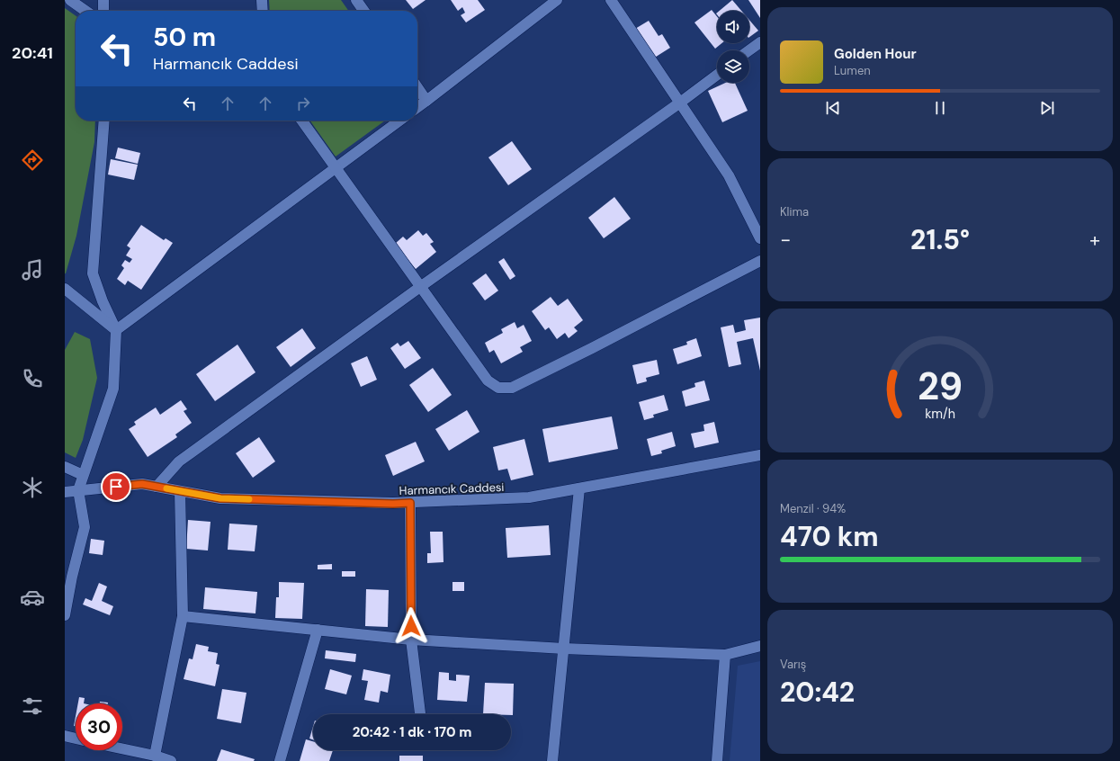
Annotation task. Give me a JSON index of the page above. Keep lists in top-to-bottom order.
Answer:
{
  "streets": {
    "street": ["Harmancık Caddesi"]
  },
  "page": {
    "tabs": "20:41",
    "turn": ["50 m", "Harmancık Caddesi"],
    "song": ["Golden Hour", "Lumen"],
    "tile": [
      "Klima",
      ["Menzil · 94%", "470 km"],
      ["Varış", "20:42"]
    ],
    "heat": ["−", "21.5°", "+"],
    "limit": "30",
    "trip": "20:42 · 1 dk · 170 m",
    "gauge": ["29", "km/h"]
  }
}
